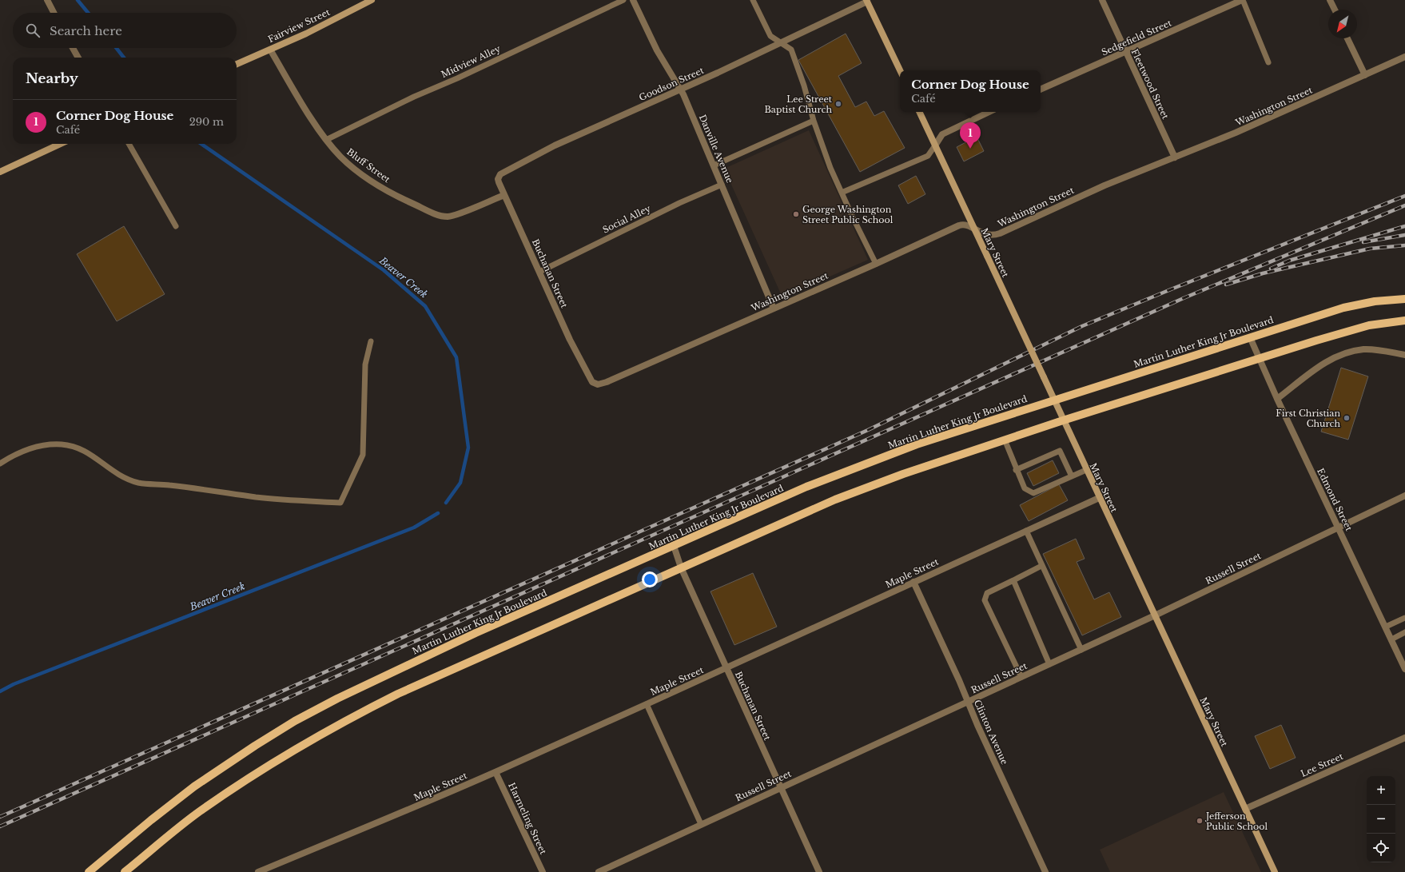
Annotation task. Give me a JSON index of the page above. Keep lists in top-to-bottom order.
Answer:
{
  "streets": {
    "main road": ["Fairview Street", "Mary Street", "Martin Luther King Jr Boulevard"],
    "street": [
      "Sedgefield Street",
      "Goodson Street",
      "Fleetwood Street",
      "Washington Street",
      "Danville Avenue",
      "Bluff Street",
      "Buchanan Street",
      "Edmond Street",
      "Russell Street",
      "Maple Street",
      "Clinton Avenue",
      "Lee Street",
      "Harmeling Street"
    ],
    "lane": ["Midview Alley", "Social Alley"]
  },
  "crossings": [
    ["Fairview Street", "Bluff Street"],
    ["Sedgefield Street", "Fleetwood Street"],
    ["Midview Alley", "Bluff Street"],
    ["Goodson Street", "Danville Avenue"],
    ["Goodson Street", "Bluff Street"],
    ["Goodson Street", "Buchanan Street"],
    ["Fleetwood Street", "Washington Street"],
    ["Washington Street", "Danville Avenue"],
    ["Washington Street", "Mary Street"],
    ["Washington Street", "Buchanan Street"],
    ["Danville Avenue", "Social Alley"],
    ["Bluff Street", "Buchanan Street"],
    ["Social Alley", "Buchanan Street"],
    ["Mary Street", "Martin Luther King Jr Boulevard"],
    ["Mary Street", "Russell Street"],
    ["Mary Street", "Maple Street"],
    ["Mary Street", "Lee Street"],
    ["Buchanan Street", "Martin Luther King Jr Boulevard"],
    ["Buchanan Street", "Russell Street"],
    ["Buchanan Street", "Maple Street"],
    ["Martin Luther King Jr Boulevard", "Edmond Street"],
    ["Edmond Street", "Russell Street"],
    ["Russell Street", "Clinton Avenue"],
    ["Maple Street", "Clinton Avenue"],
    ["Maple Street", "Harmeling Street"]
  ],
  "water": ["Beaver Creek"],
  "places": [
    "Lee Street Baptist Church",
    "George Washington Street Public School",
    "First Christian Church",
    "Jefferson Public School"
  ],
  "north": "bottom left",
  "page": {
    "search": "Search here",
    "heading": "Nearby",
    "popup": ["Corner Dog House", "Café"],
    "list": [
      {
        "mark": "1",
        "name": "Corner Dog House",
        "note": "Café",
        "value": "290 m"
      }
    ],
    "pins": "1",
    "map_buttons": ["+", "−"]
  }
}
